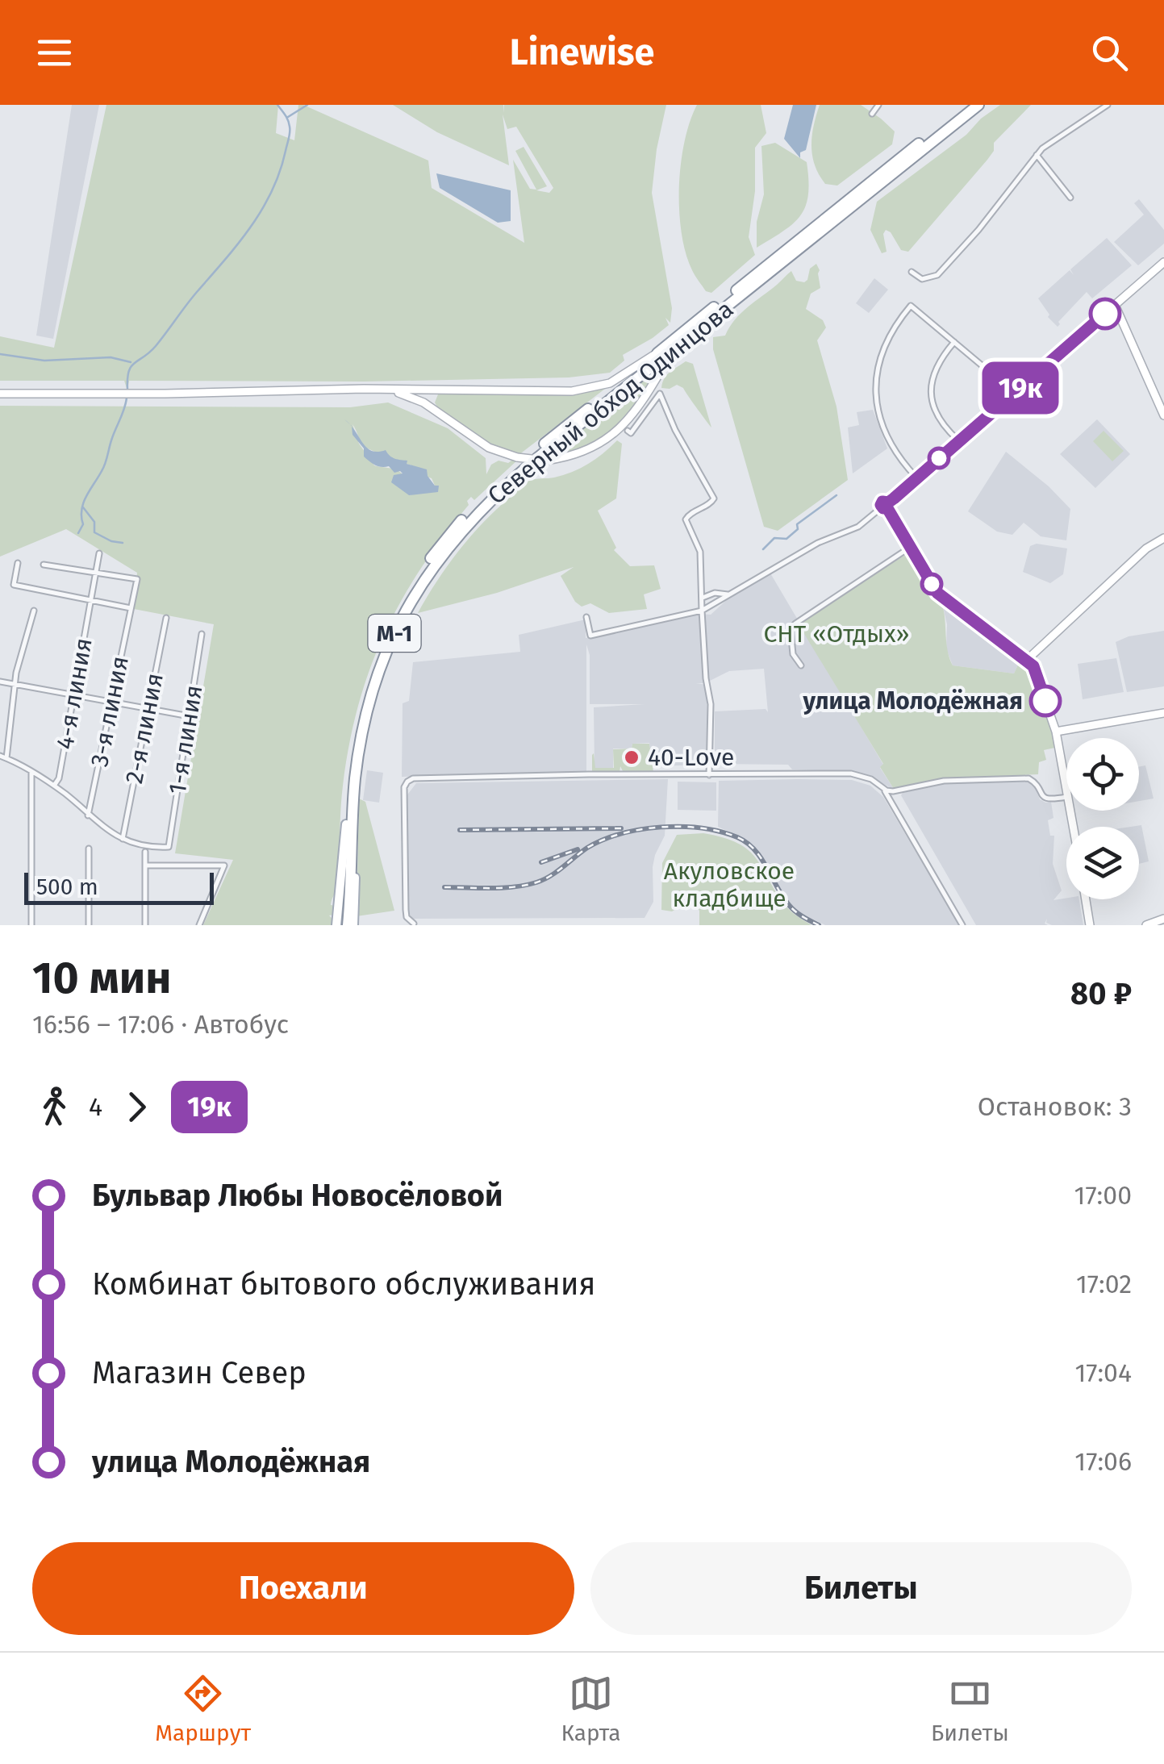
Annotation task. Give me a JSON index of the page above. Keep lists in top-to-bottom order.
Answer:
{
  "streets": {
    "highway": ["Северный обход Одинцова", "М-1"],
    "street": [
      "4-я линия",
      "3-я линия",
      "2-я линия",
      "1-я линия"
    ]
  },
  "crossings": [
    ["Северный обход Одинцова", "М-1"],
    ["4-я линия", "3-я линия"],
    ["2-я линия", "1-я линия"]
  ],
  "parks": ["СНТ «Отдых»", "Акуловское кладбище"],
  "places": ["улица Молодёжная", "40-Love"],
  "lines": ["bus line 19к"],
  "scale_bar": "500 m",
  "page": {
    "header": "Linewise",
    "on_map": "19к",
    "scale": "500 m",
    "heading": ["10 мин", "16:56 – 17:06 · Автобус", "80 ₽"],
    "legs": ["4", "19к", "Остановок: 3"],
    "list": [
      {
        "name": "Бульвар Любы Новосёловой",
        "value": "17:00"
      },
      {
        "name": "Комбинат бытового обслуживания",
        "value": "17:02"
      },
      {
        "name": "Магазин Север",
        "value": "17:04"
      },
      {
        "name": "улица Молодёжная",
        "value": "17:06"
      }
    ],
    "buttons": ["Поехали", "Билеты"],
    "tabs": ["Маршрут", "Карта", "Билеты"]
  }
}
